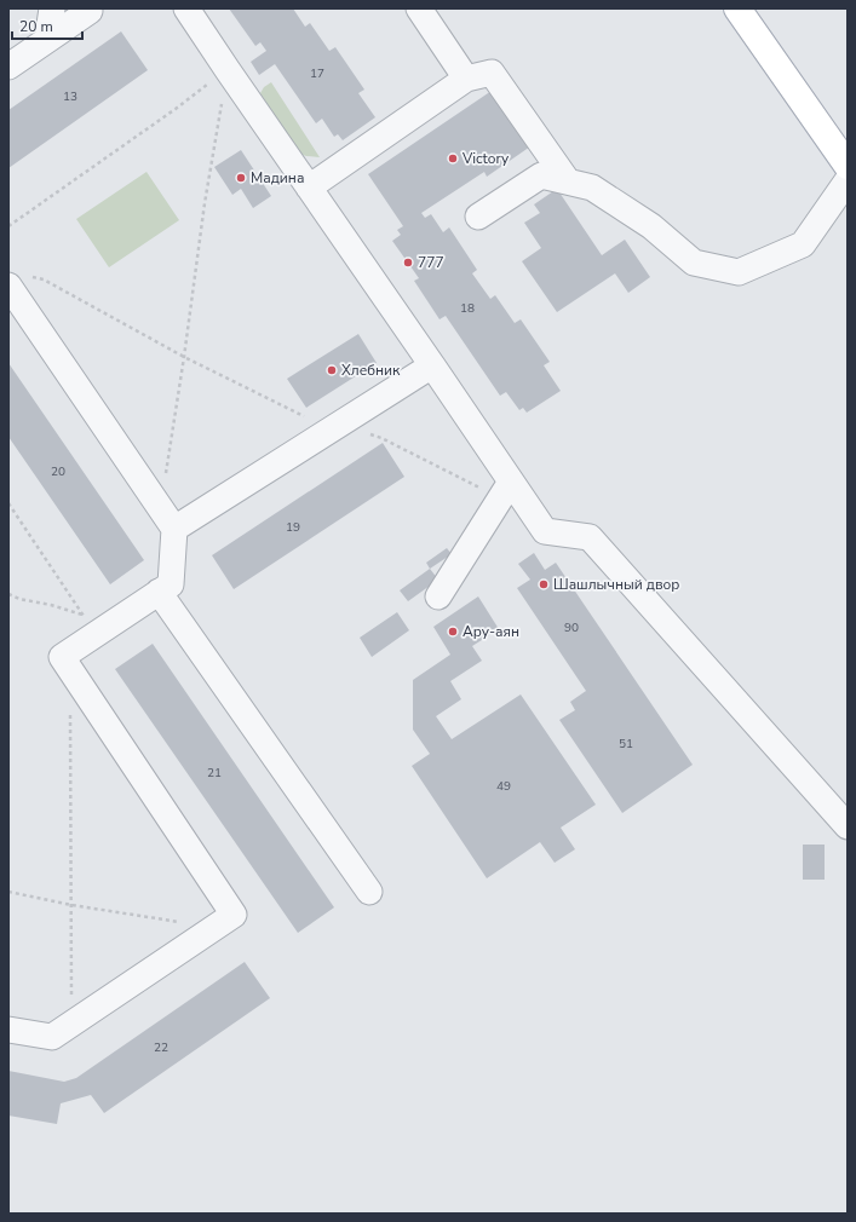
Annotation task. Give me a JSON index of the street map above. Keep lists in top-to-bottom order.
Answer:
{
  "places": [
    "Victory",
    "Мадина",
    "777",
    "Хлебник",
    "Шашлычный двор",
    "Ару-аян"
  ],
  "house_numbers": [
    "17",
    "13",
    "18",
    "20",
    "19",
    "90",
    "51",
    "21",
    "49",
    "22"
  ],
  "scale_bar": "20 m"
}
